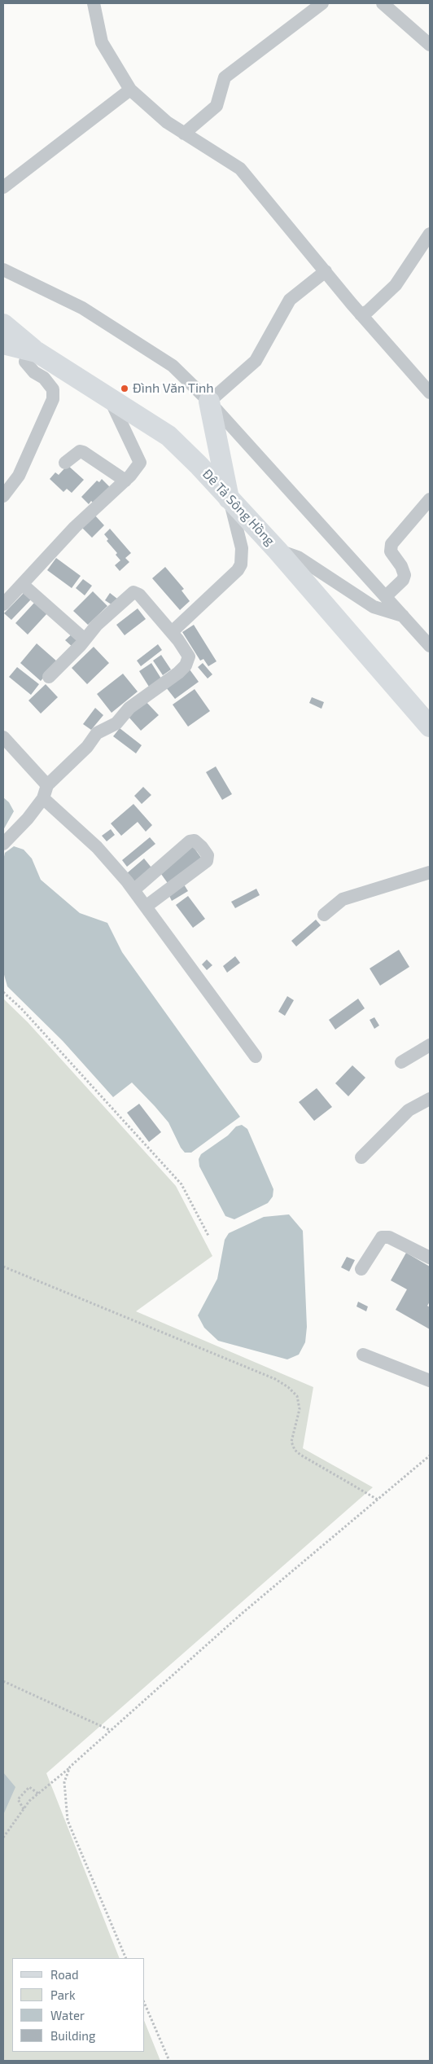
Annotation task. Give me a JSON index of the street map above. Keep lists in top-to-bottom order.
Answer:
{
  "streets": {
    "main road": ["Đê Tả Sông Hồng"]
  },
  "places": ["Đình Văn Tinh"],
  "legend": [
    "Road",
    "Park",
    "Water",
    "Building"
  ]
}
